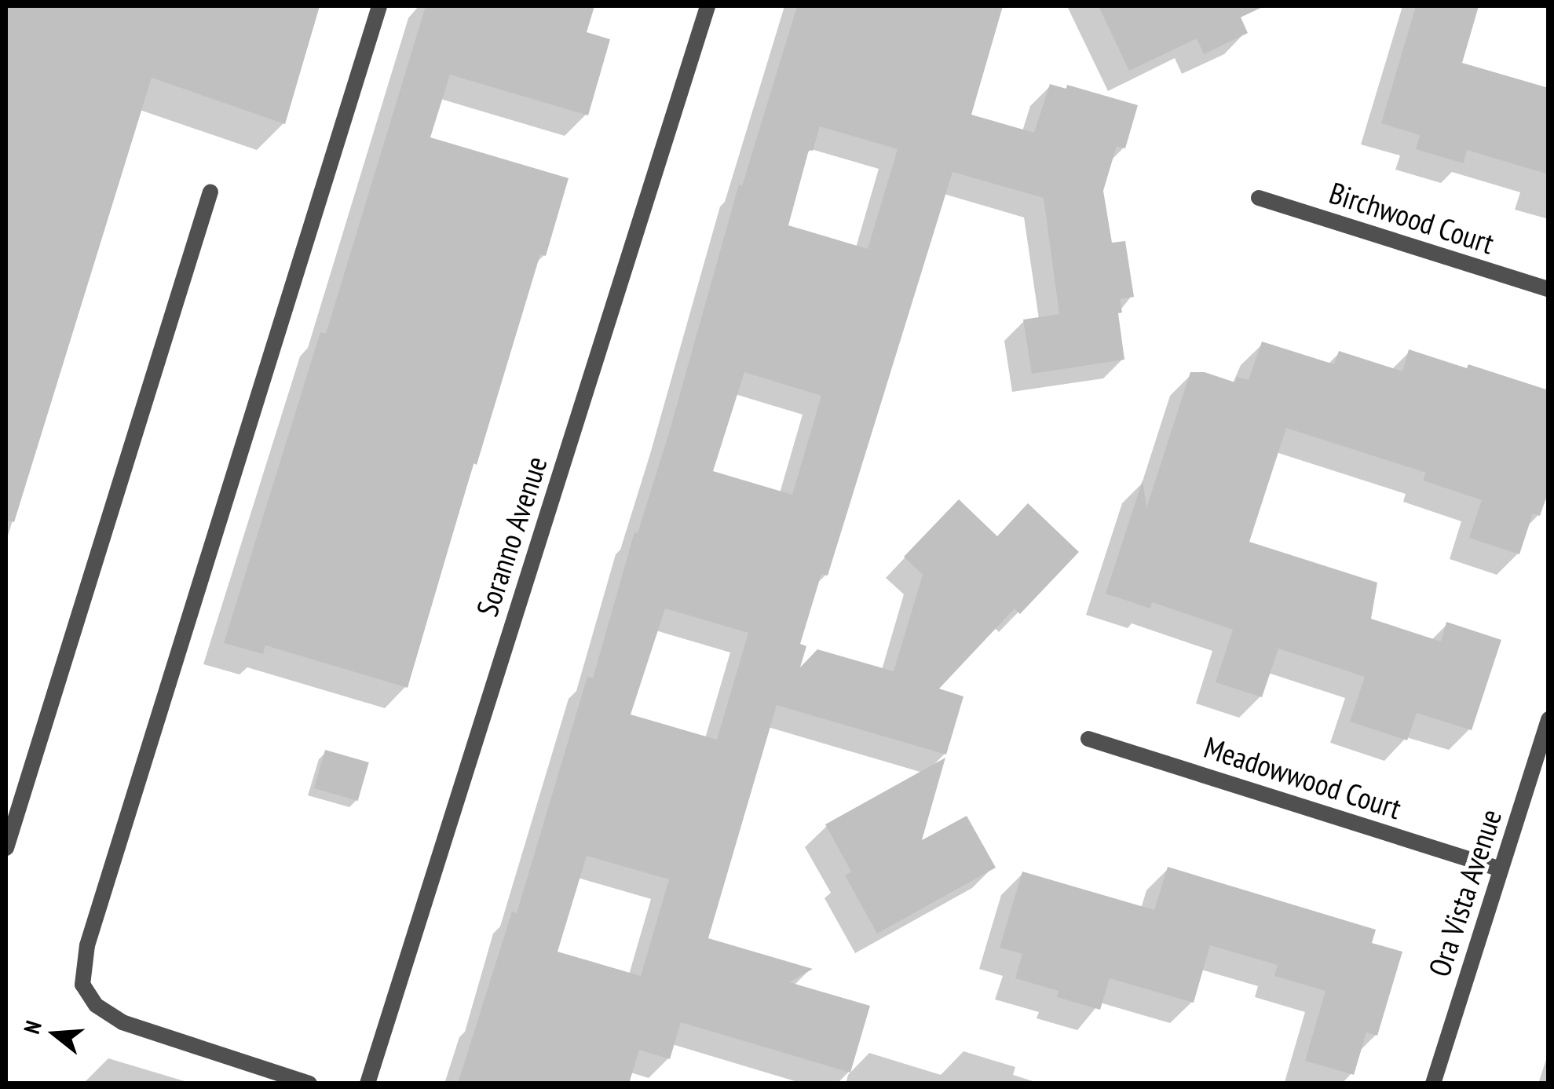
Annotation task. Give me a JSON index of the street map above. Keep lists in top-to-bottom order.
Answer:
{
  "streets": {
    "street": [
      "Birchwood Court",
      "Soranno Avenue",
      "Meadowwood Court",
      "Ora Vista Avenue"
    ]
  },
  "crossings": [
    ["Meadowwood Court", "Ora Vista Avenue"]
  ],
  "north": "left"
}
